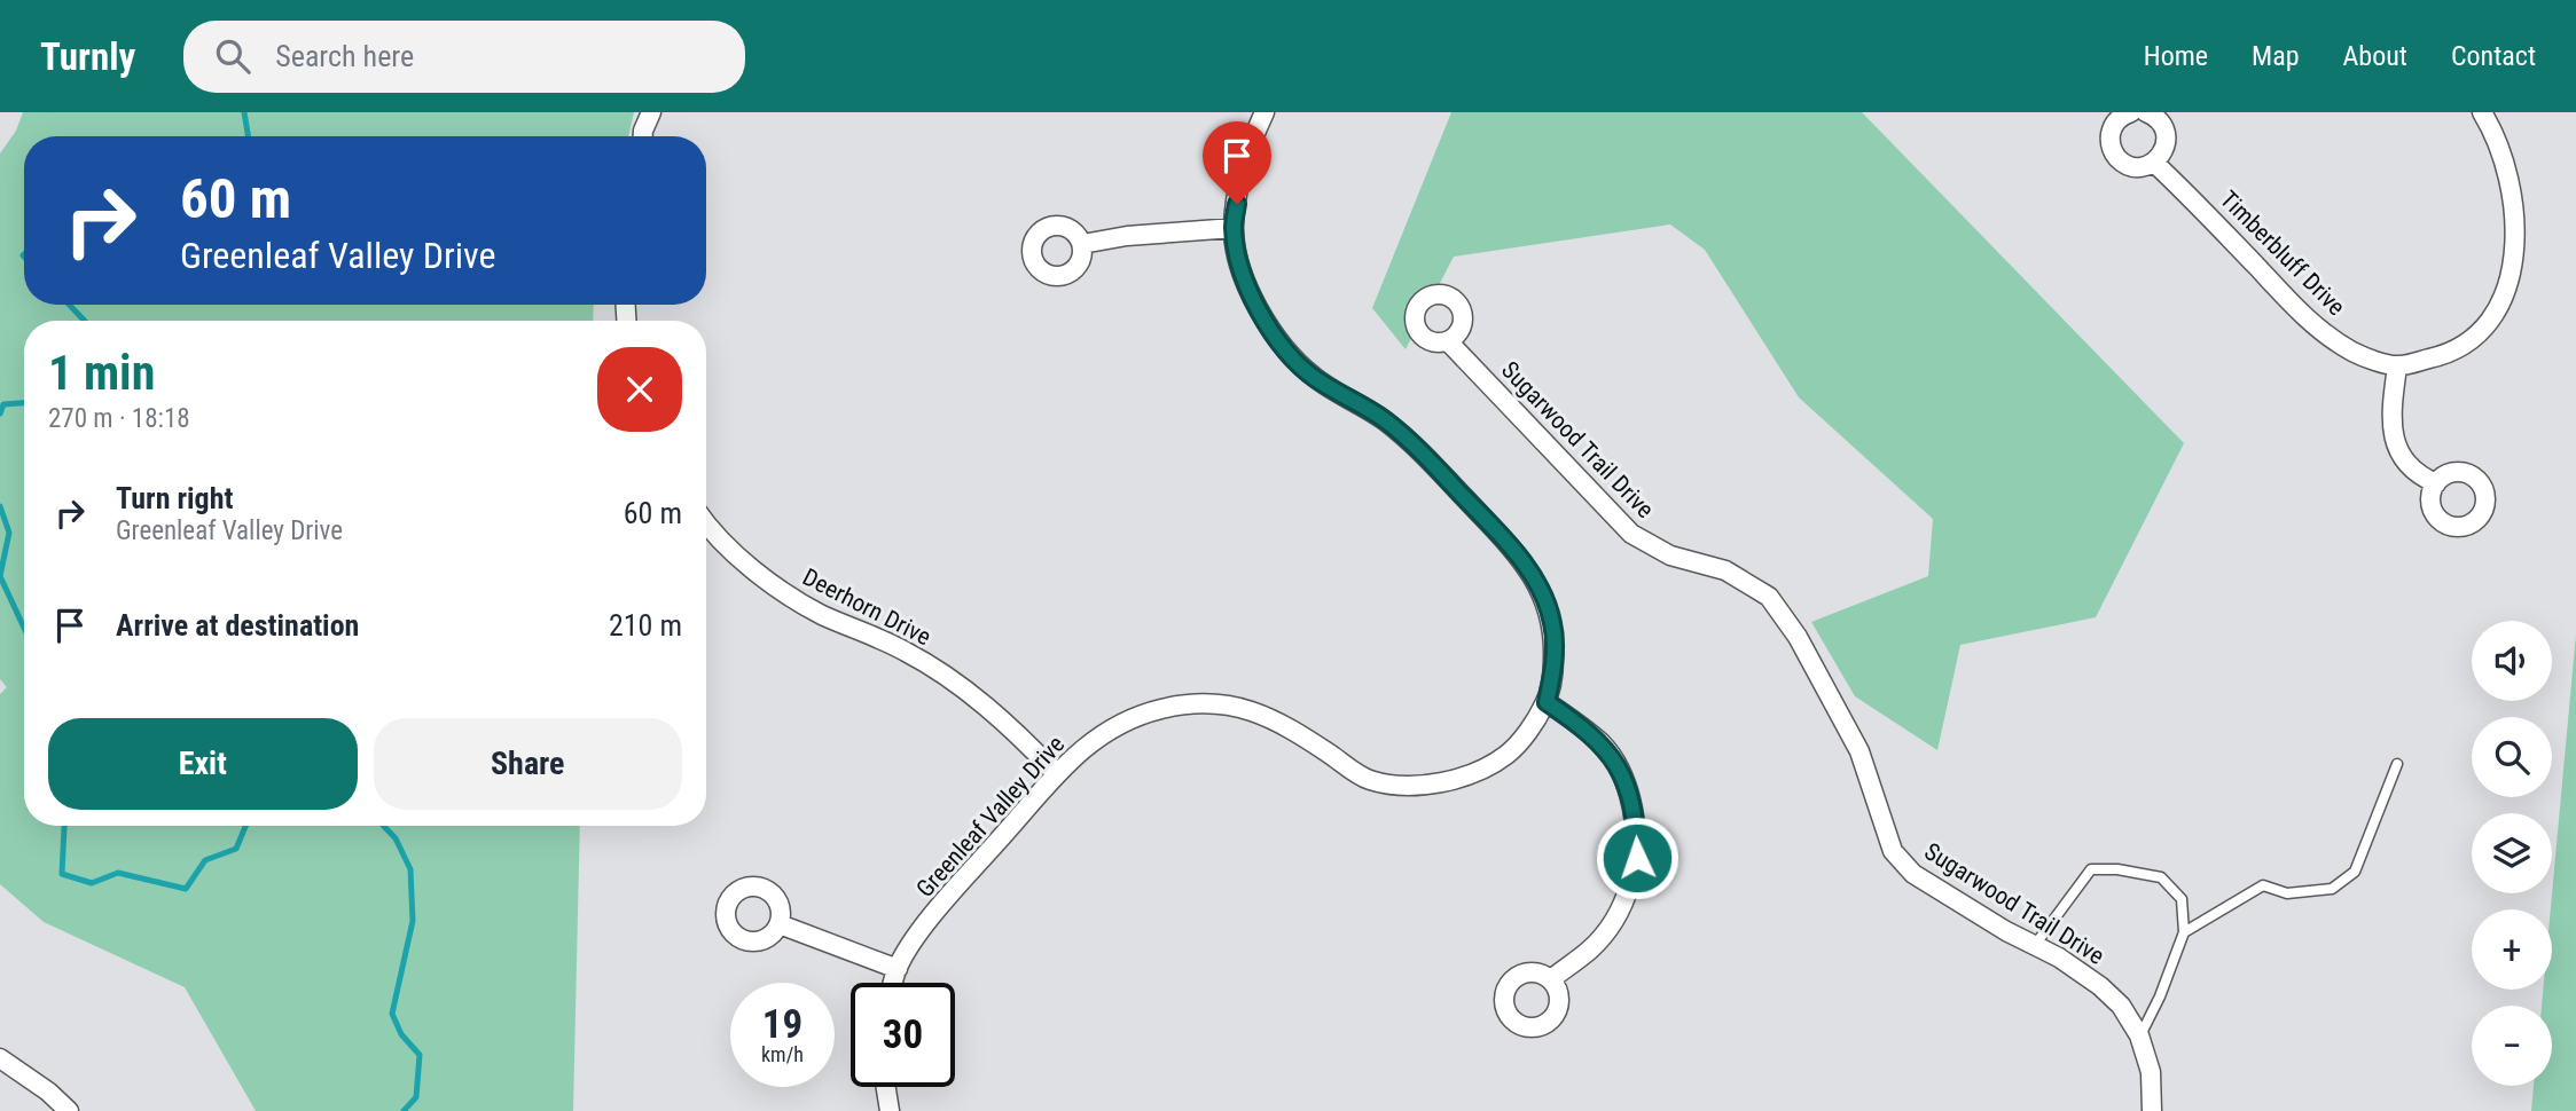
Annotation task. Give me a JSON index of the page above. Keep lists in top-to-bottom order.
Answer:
{
  "streets": {
    "street": [
      "Timberbluff Drive",
      "Sugarwood Trail Drive",
      "Deerhorn Drive",
      "Greenleaf Valley Drive"
    ]
  },
  "crossings": [
    ["Deerhorn Drive", "Greenleaf Valley Drive"]
  ],
  "page": {
    "header": "Turnly",
    "search": "Search here",
    "nav": [
      "Home",
      "Map",
      "About",
      "Contact"
    ],
    "turn": ["60 m", "Greenleaf Valley Drive"],
    "heading": ["1 min", "270 m · 18:18"],
    "list": [
      {
        "name": "Turn right",
        "note": "Greenleaf Valley Drive",
        "value": "60 m"
      },
      {
        "name": "Arrive at destination",
        "value": "210 m"
      }
    ],
    "map_buttons": ["+", "−"],
    "buttons": ["Exit", "Share"],
    "speed": "19 km/h",
    "limit": "30"
  }
}
